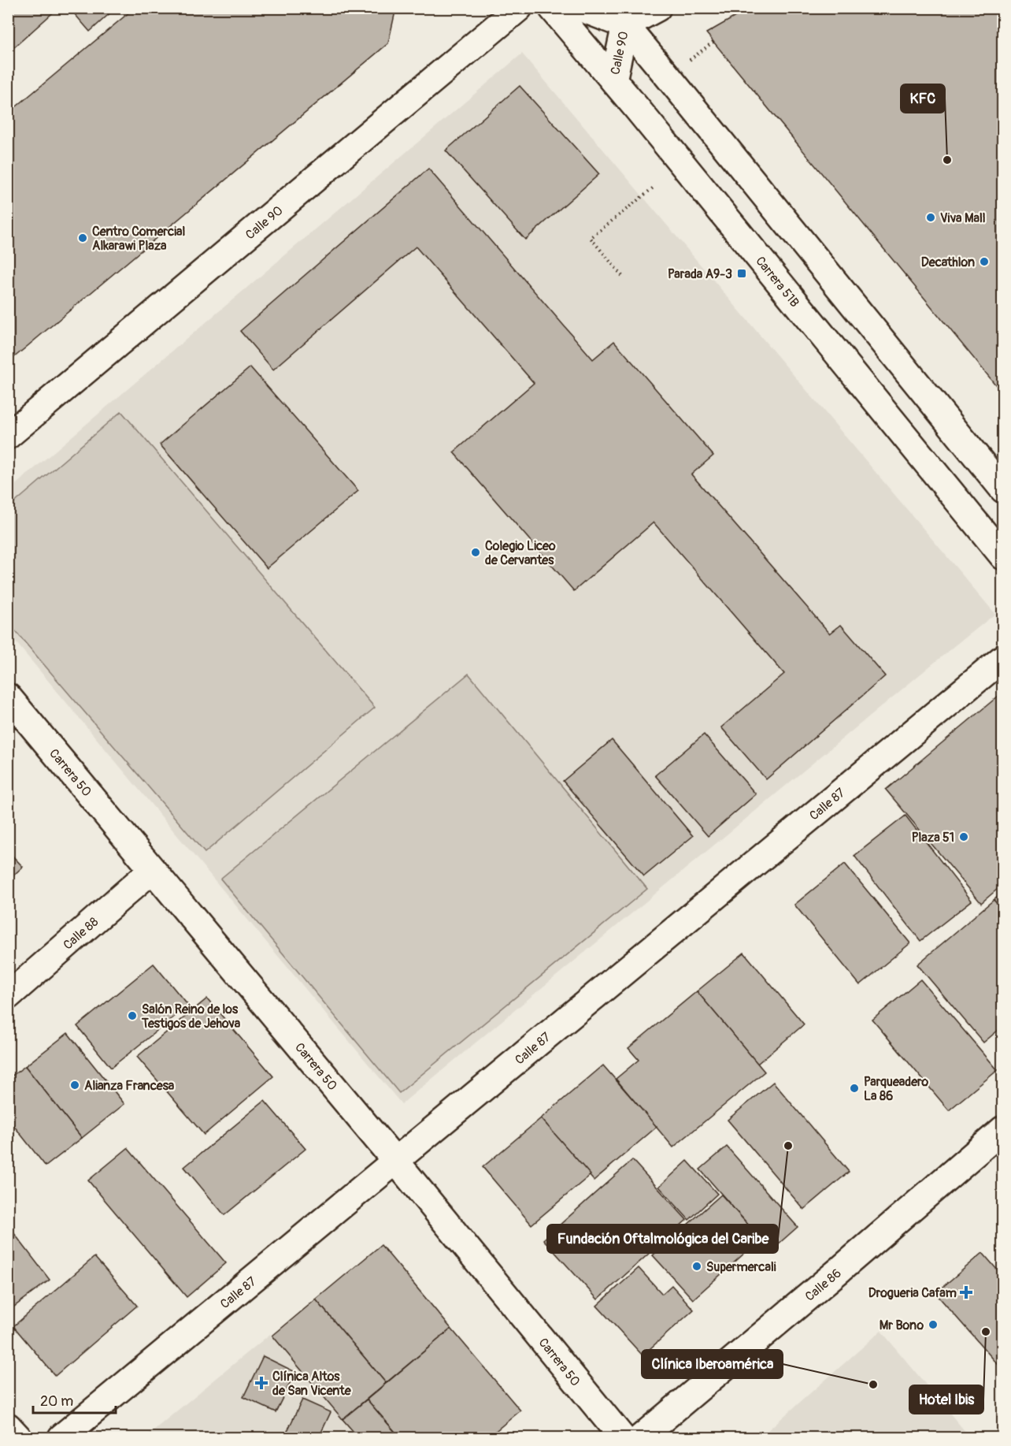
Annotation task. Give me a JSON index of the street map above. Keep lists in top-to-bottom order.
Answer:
{
  "streets": {
    "street": [
      "Calle 90",
      "Carrera 51B",
      "Carrera 50",
      "Calle 87",
      "Calle 88",
      "Calle 86"
    ]
  },
  "crossings": [
    ["Calle 90", "Carrera 51B"],
    ["Carrera 50", "Calle 87"],
    ["Carrera 50", "Calle 88"]
  ],
  "places": {
    "other": [
      "KFC",
      "Viva Mall",
      "Centro Comercial Alkarawi Plaza",
      "Decathlon",
      "Colegio Liceo de Cervantes",
      "Plaza 51",
      "Salón Reino de los Testigos de Jehova",
      "Alianza Francesa",
      "Parqueadero La 86",
      "Fundación Oftalmológica del Caribe",
      "Supermercali",
      "Mr Bono",
      "Hotel Ibis",
      "Clínica Iberoamérica"
    ],
    "transit": ["Parada A9-3"],
    "health": ["Drogueria Cafam", "Clínica Altos de San Vicente"]
  },
  "scale_bar": "20 m"
}
